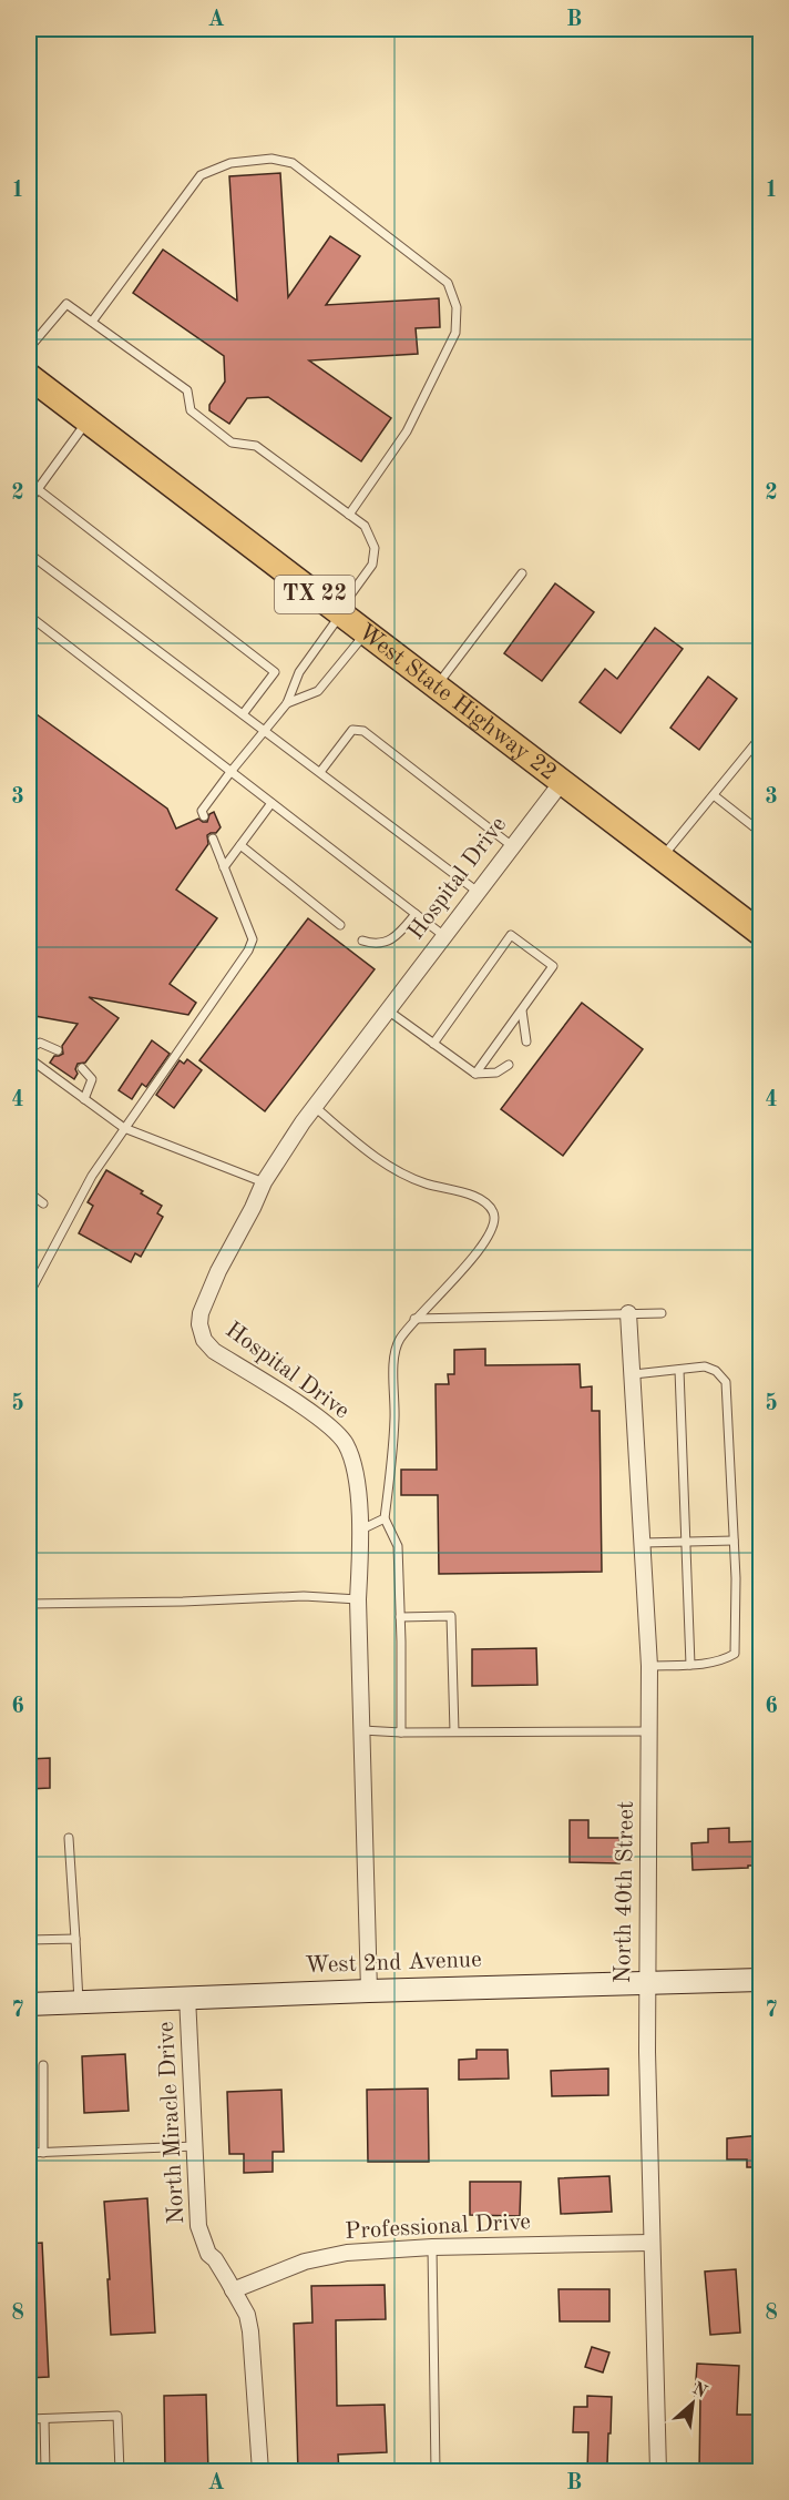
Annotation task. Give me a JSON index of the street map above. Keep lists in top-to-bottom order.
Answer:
{
  "streets": {
    "main road": ["TX 22", "West State Highway 22"],
    "street": [
      "Hospital Drive",
      "North 40th Street",
      "West 2nd Avenue",
      "North Miracle Drive",
      "Professional Drive"
    ]
  },
  "crossings": [
    ["West State Highway 22", "Hospital Drive"],
    ["Hospital Drive", "West 2nd Avenue"],
    ["North 40th Street", "West 2nd Avenue"],
    ["North 40th Street", "Professional Drive"],
    ["West 2nd Avenue", "North Miracle Drive"],
    ["North Miracle Drive", "Professional Drive"]
  ],
  "north": "top right",
  "grid": {
    "columns": ["A", "B"],
    "rows": [
      "1",
      "2",
      "3",
      "4",
      "5",
      "6",
      "7",
      "8"
    ]
  }
}
